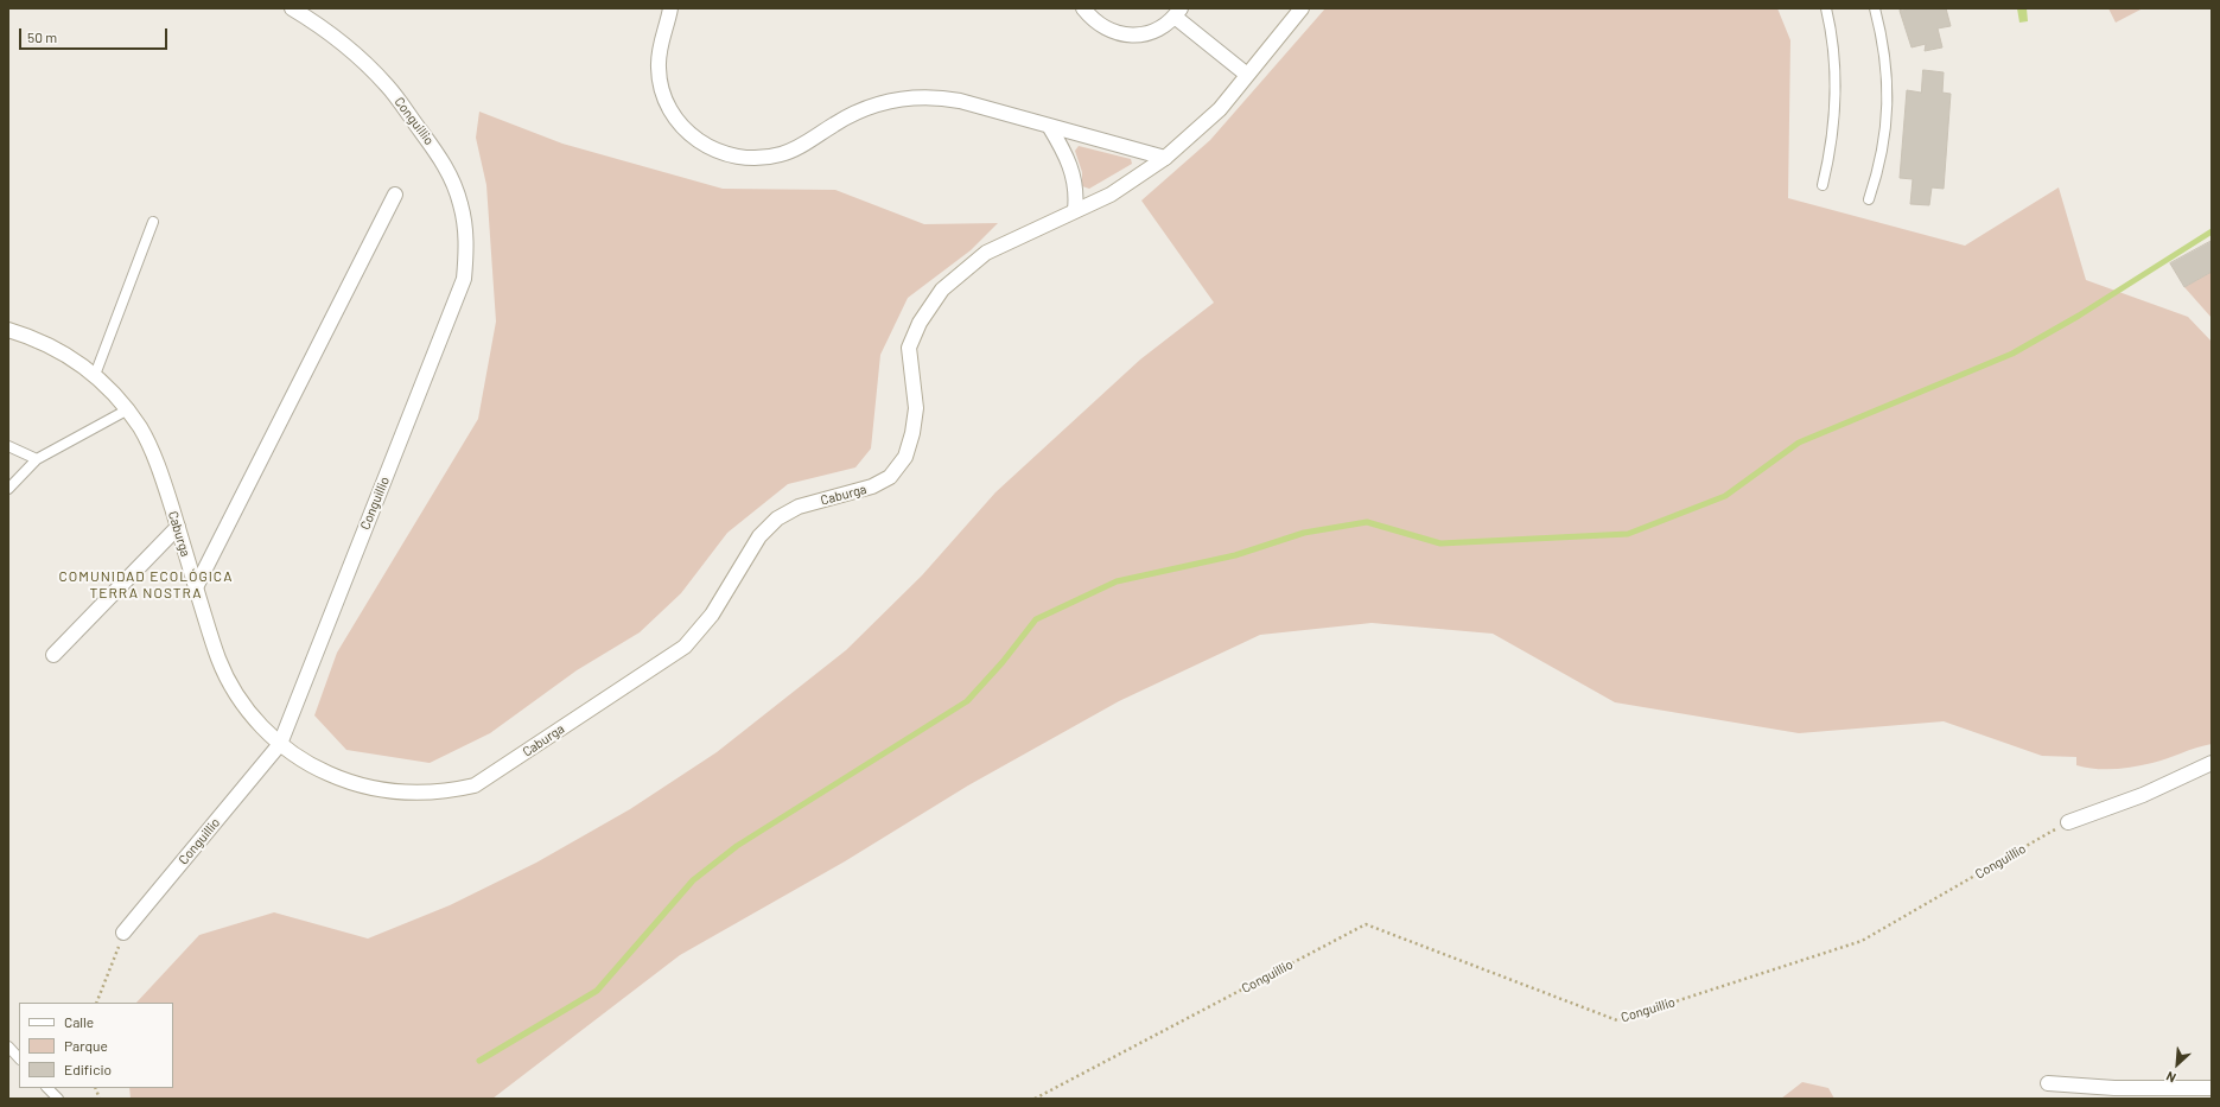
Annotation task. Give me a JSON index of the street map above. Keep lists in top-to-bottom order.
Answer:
{
  "streets": {
    "street": ["Conguillio", "Caburga"]
  },
  "crossings": [
    ["Conguillio", "Caburga"]
  ],
  "districts": ["COMUNIDAD ECOLÓGICA TERRA NOSTRA"],
  "legend": ["Calle", "Parque", "Edificio"],
  "scale_bar": "50 m",
  "north": "bottom left"
}
